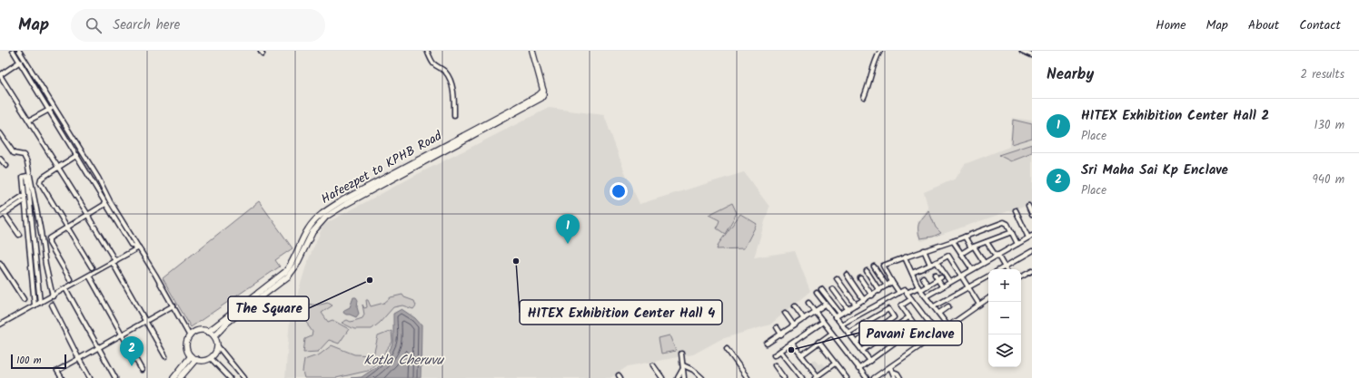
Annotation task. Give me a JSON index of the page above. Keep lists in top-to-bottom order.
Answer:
{
  "streets": {
    "main road": ["Hafeezpet to KPHB Road"]
  },
  "water": ["Kotla Cheruvu"],
  "places": ["HITEX Exhibition Center Hall 4", "The Square", "Pavani Enclave"],
  "scale_bar": "100 m",
  "page": {
    "header": "Map",
    "search": "Search here",
    "nav": [
      "Home",
      "Map",
      "About",
      "Contact"
    ],
    "heading": ["Nearby", "2 results"],
    "list": [
      {
        "mark": "1",
        "name": "HITEX Exhibition Center Hall 2",
        "note": "Place",
        "value": "130 m"
      },
      {
        "mark": "2",
        "name": "Sri Maha Sai Kp Enclave",
        "note": "Place",
        "value": "940 m"
      }
    ],
    "pins": ["1", "2"],
    "map_buttons": ["+", "−"],
    "scale": "100 m"
  }
}
